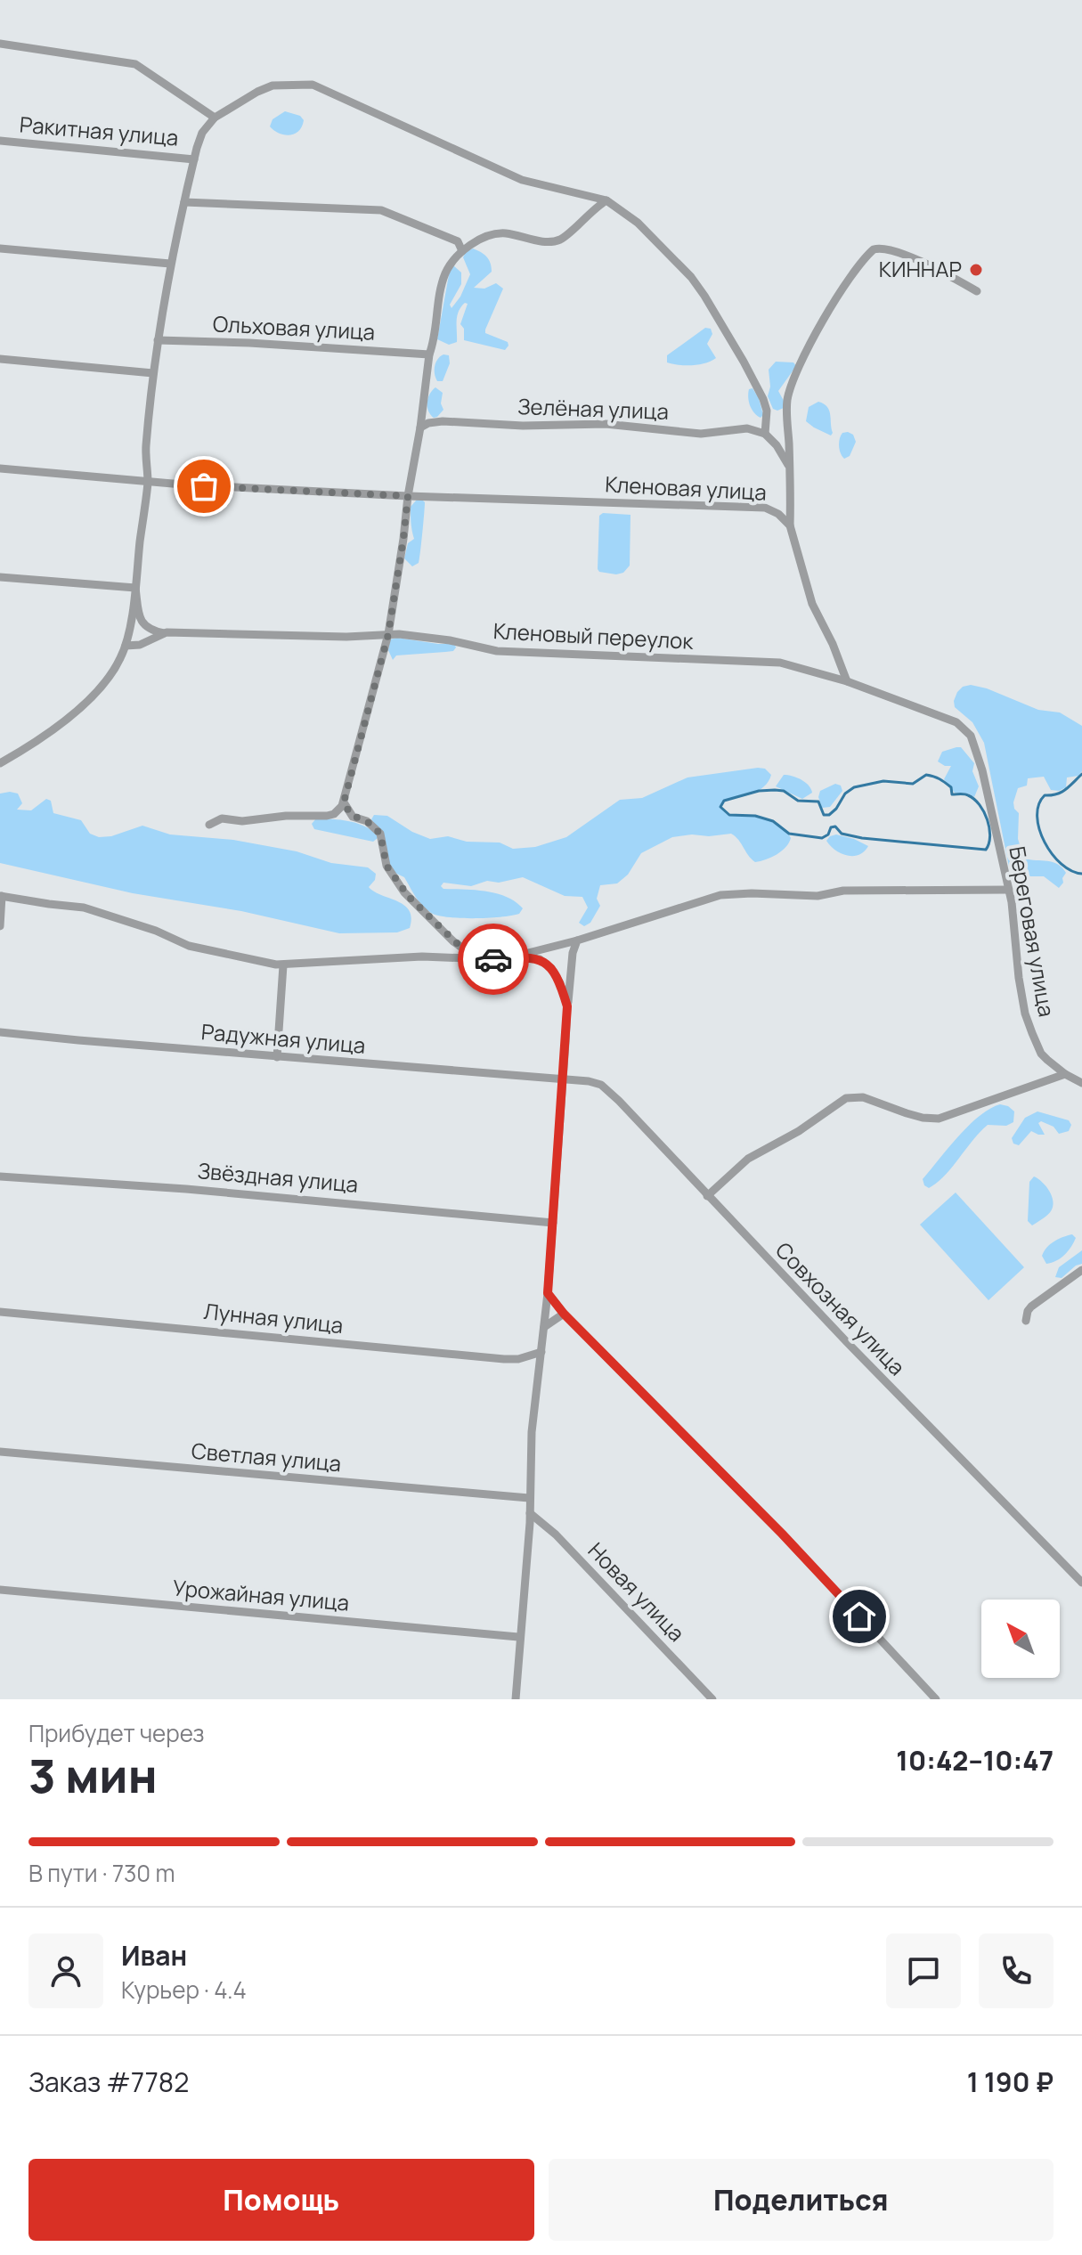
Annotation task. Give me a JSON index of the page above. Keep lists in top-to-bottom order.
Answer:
{
  "streets": {
    "street": [
      "Ракитная улица",
      "Ольховая улица",
      "Зелёная улица",
      "Кленовая улица",
      "Кленовый переулок",
      "Береговая улица",
      "Радужная улица",
      "Звёздная улица",
      "Совхозная улица",
      "Лунная улица",
      "Светлая улица",
      "Новая улица",
      "Урожайная улица"
    ]
  },
  "crossings": [
    ["Кленовая улица", "Кленовый переулок"],
    ["Кленовый переулок", "Береговая улица"],
    ["Радужная улица", "Совхозная улица"]
  ],
  "places": ["КИННАР"],
  "north": "top left",
  "page": {
    "heading": ["3 мин", "Прибудет через", "10:42–10:47"],
    "panel": [
      "Иван",
      "Курьер · 4.4",
      "Заказ #7782",
      "1 190 ₽"
    ],
    "bar": "В пути · 730 m",
    "buttons": ["Помощь", "Поделиться"]
  }
}
